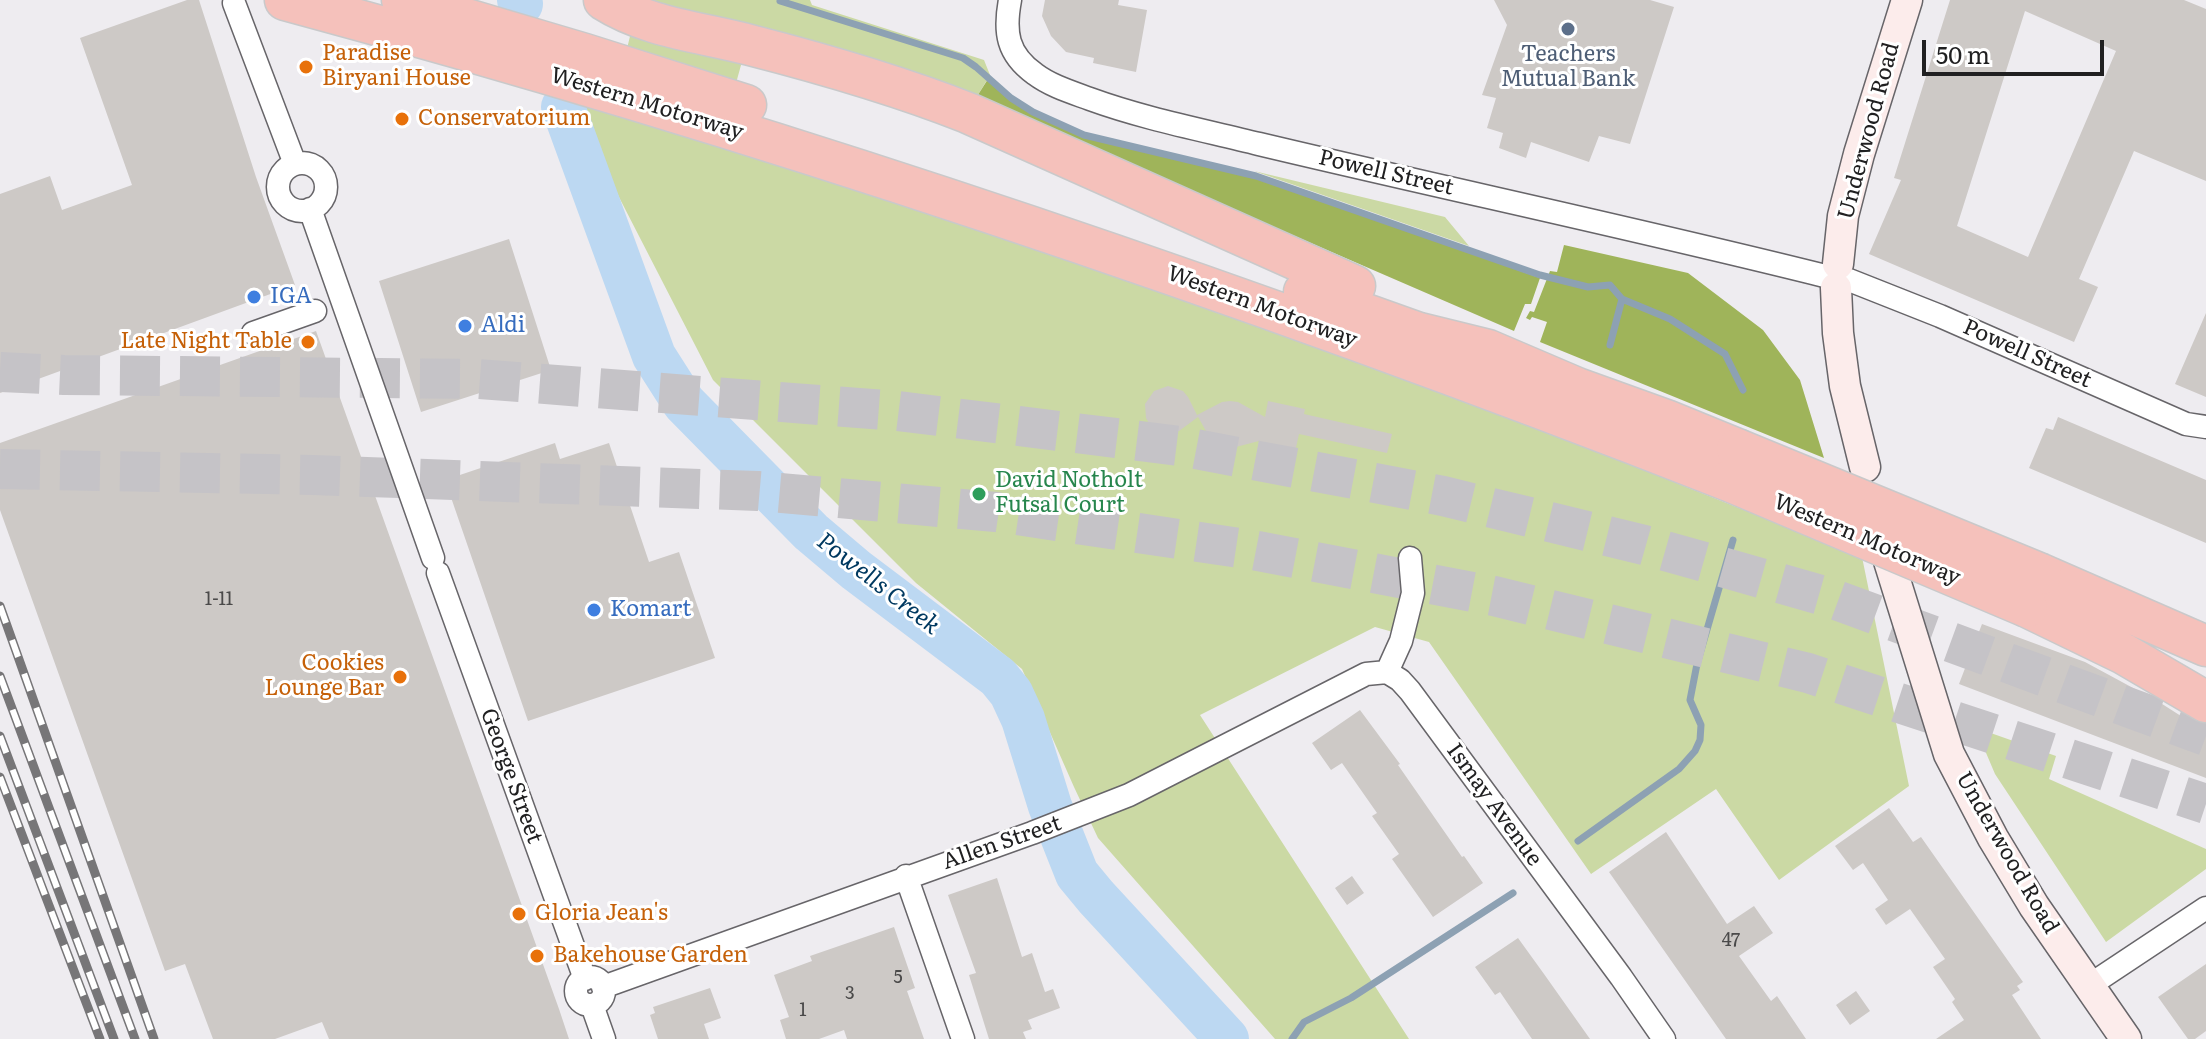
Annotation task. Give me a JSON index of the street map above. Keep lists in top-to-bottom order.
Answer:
{
  "streets": {
    "highway": ["Western Motorway"],
    "main road": ["Underwood Road"],
    "street": [
      "Powell Street",
      "George Street",
      "Ismay Avenue",
      "Allen Street"
    ]
  },
  "crossings": [
    ["Underwood Road", "Powell Street"],
    ["George Street", "Allen Street"],
    ["Ismay Avenue", "Allen Street"]
  ],
  "water": ["Powells Creek"],
  "places": [
    "Teachers Mutual Bank",
    "Paradise Biryani House",
    "Conservatorium",
    "IGA",
    "Aldi",
    "Late Night Table",
    "David Notholt Futsal Court",
    "Komart",
    "Cookies Lounge Bar",
    "Gloria Jean's",
    "Bakehouse Garden"
  ],
  "house_numbers": [
    "1-11",
    "47",
    "5",
    "3",
    "1"
  ],
  "scale_bar": "50 m"
}
